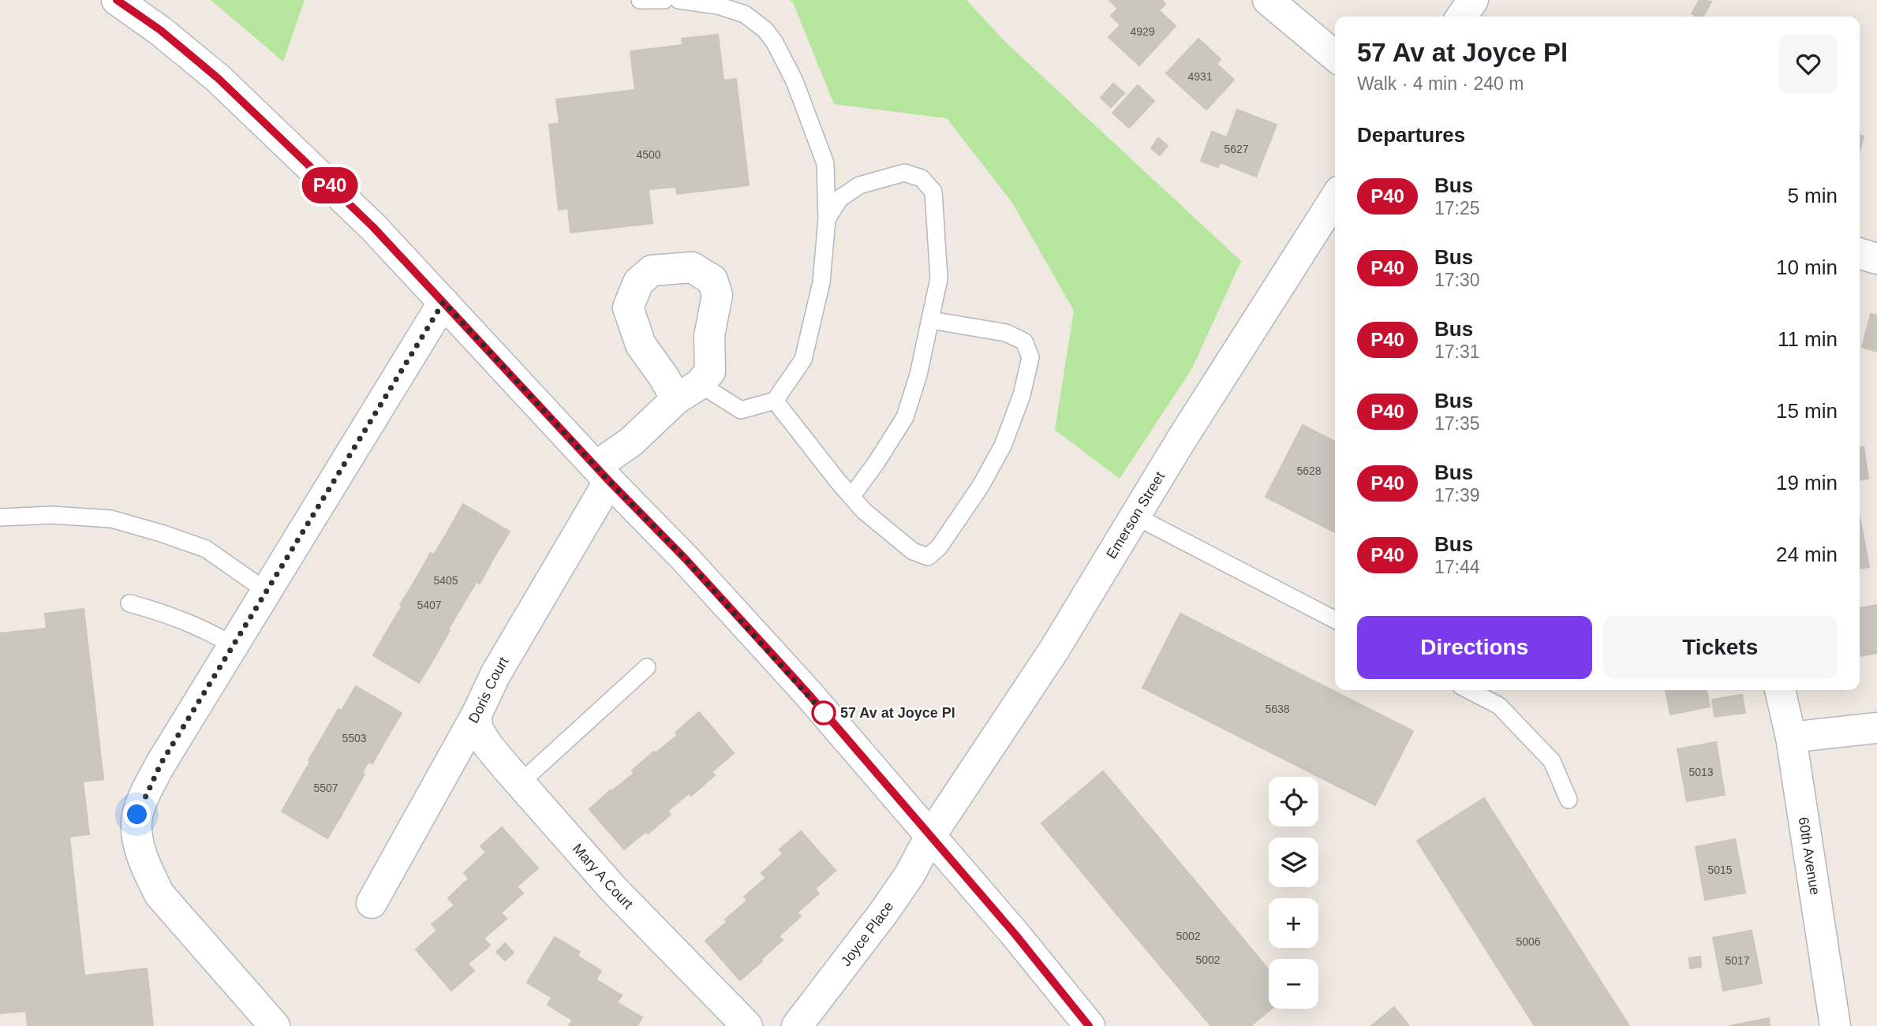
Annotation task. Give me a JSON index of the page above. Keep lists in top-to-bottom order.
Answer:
{
  "streets": {
    "street": [
      "Emerson Street",
      "Doris Court",
      "60th Avenue",
      "Mary A Court",
      "Joyce Place"
    ]
  },
  "crossings": [
    ["Emerson Street", "Joyce Place"],
    ["Doris Court", "Mary A Court"]
  ],
  "places": ["57 Av at Joyce Pl"],
  "lines": ["bus line P40"],
  "house_numbers": [
    "4929",
    "4931",
    "5627",
    "4500",
    "5628",
    "5405",
    "5407",
    "5638",
    "5503",
    "5013",
    "5507",
    "5015",
    "5002",
    "5006",
    "5002",
    "5017"
  ],
  "page": {
    "on_map": "P40",
    "heading": [
      ["57 Av at Joyce Pl", "Walk · 4 min · 240 m"],
      "Departures"
    ],
    "list": [
      {
        "mark": "P40",
        "name": "Bus",
        "note": "17:25",
        "value": "5 min"
      },
      {
        "mark": "P40",
        "name": "Bus",
        "note": "17:30",
        "value": "10 min"
      },
      {
        "mark": "P40",
        "name": "Bus",
        "note": "17:31",
        "value": "11 min"
      },
      {
        "mark": "P40",
        "name": "Bus",
        "note": "17:35",
        "value": "15 min"
      },
      {
        "mark": "P40",
        "name": "Bus",
        "note": "17:39",
        "value": "19 min"
      },
      {
        "mark": "P40",
        "name": "Bus",
        "note": "17:44",
        "value": "24 min"
      }
    ],
    "buttons": ["Directions", "Tickets"],
    "map_buttons": ["+", "−"]
  }
}
